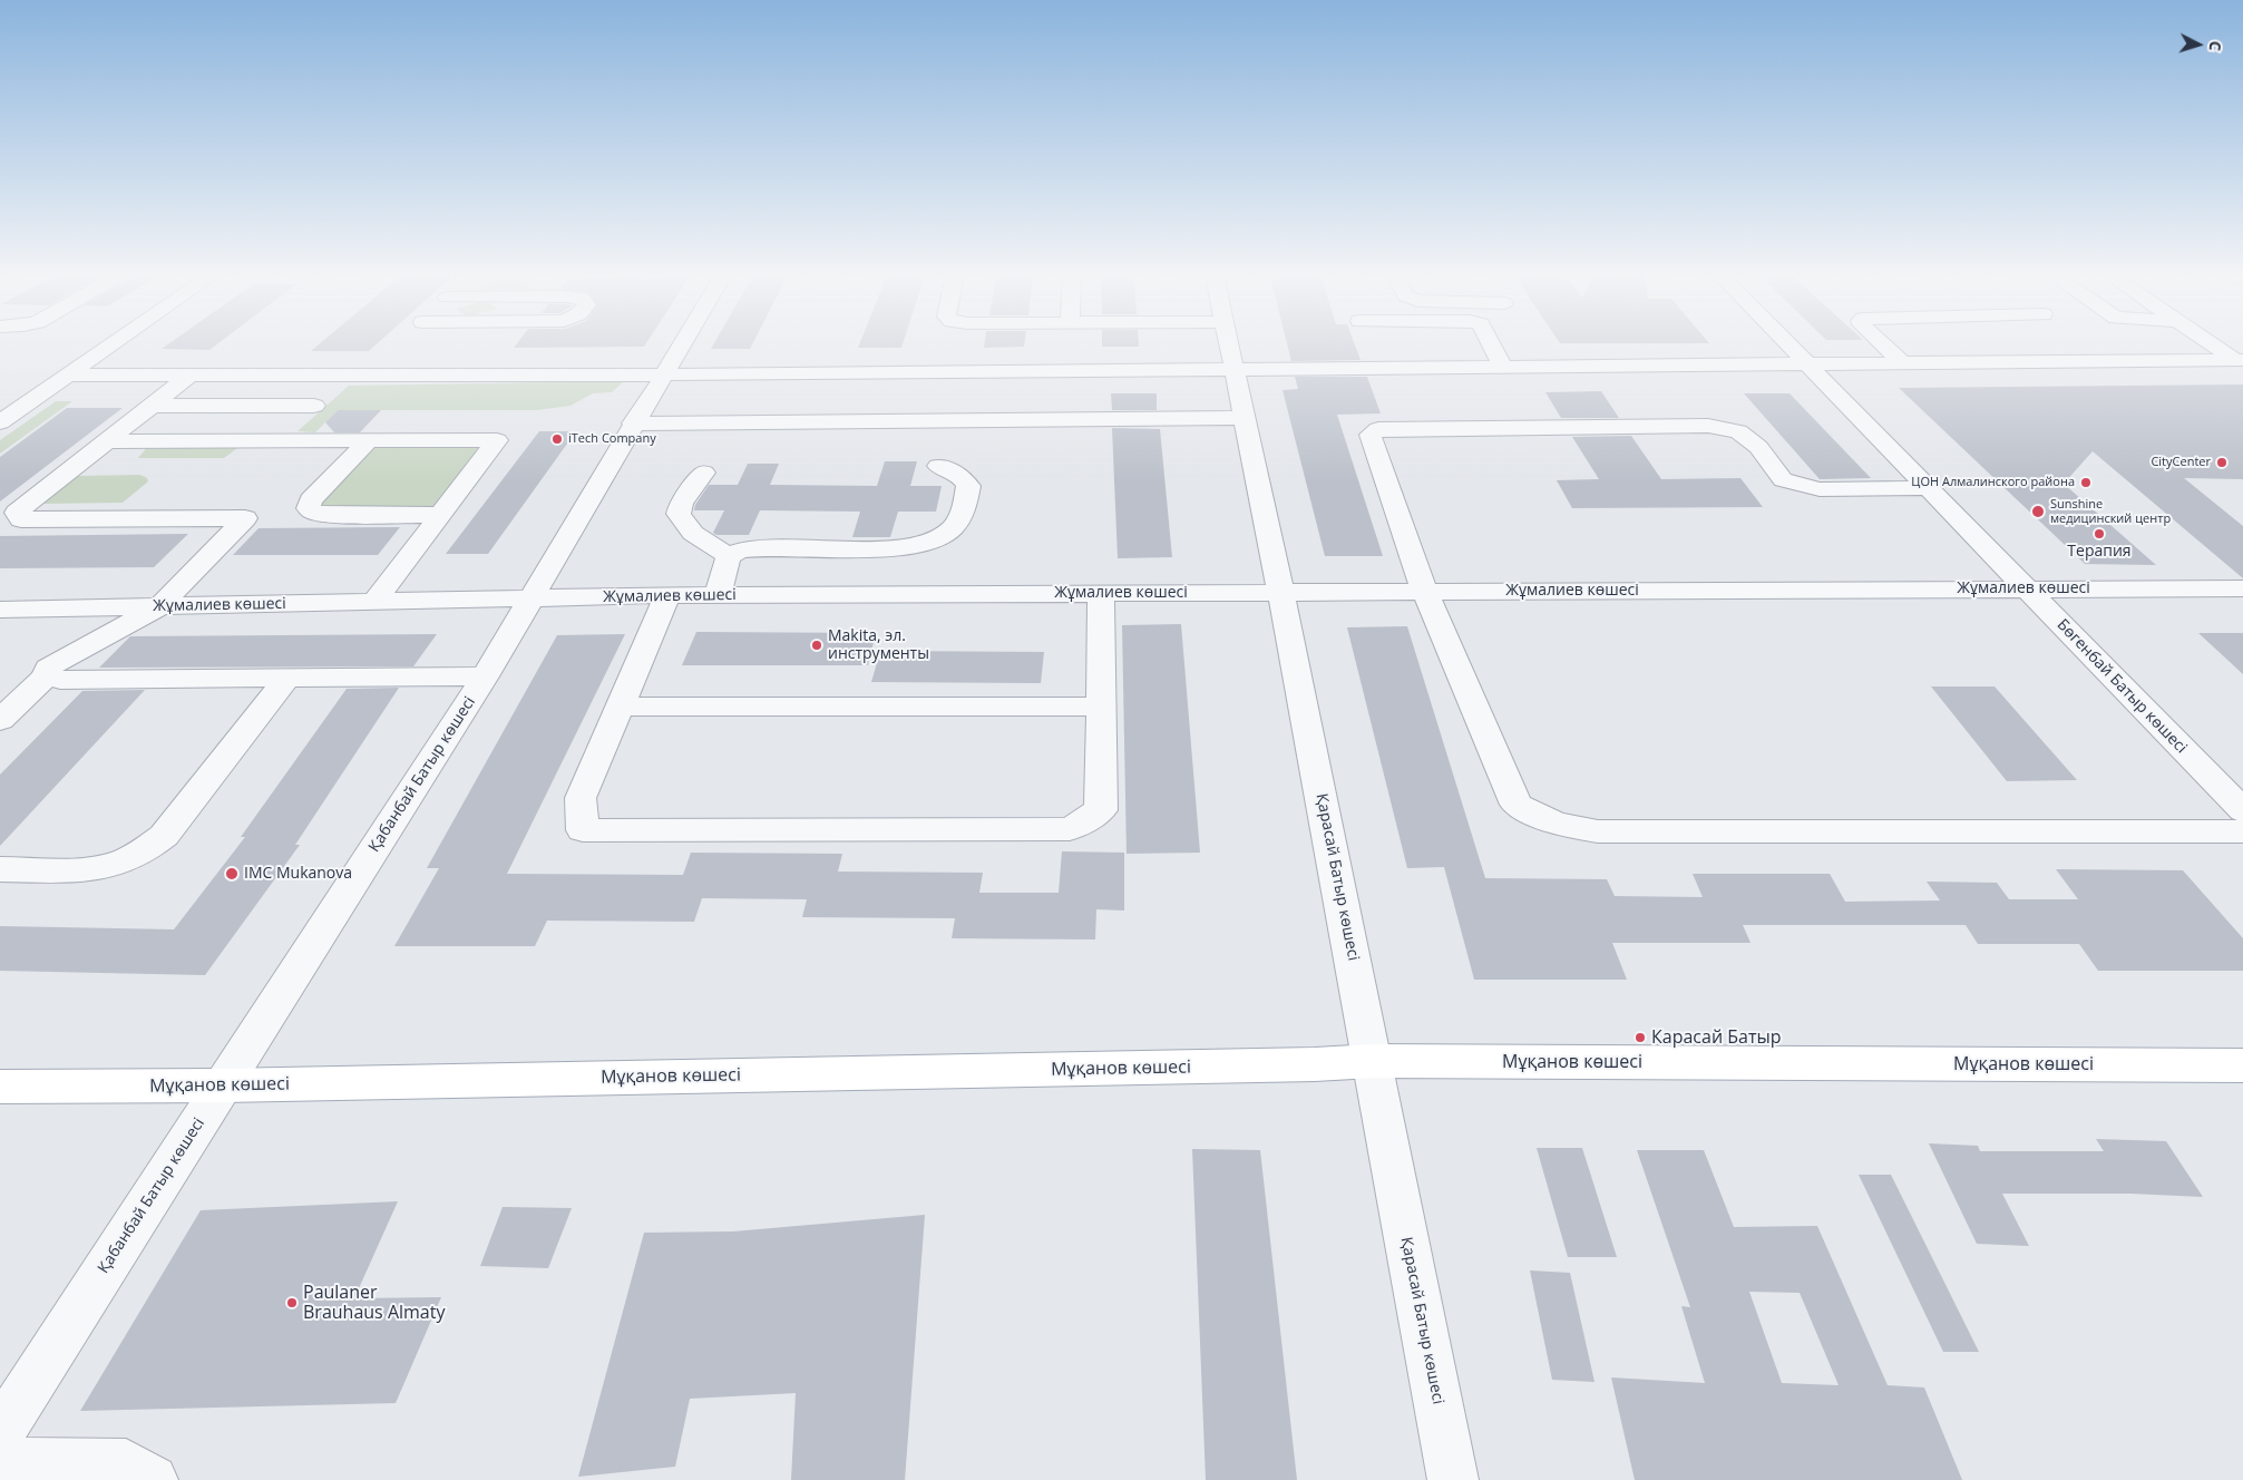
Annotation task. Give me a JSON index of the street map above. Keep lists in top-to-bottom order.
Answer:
{
  "streets": {
    "main road": ["Мұқанов көшесі"],
    "street": [
      "Жұмалиев көшесі",
      "Бөгенбай Батыр көшесі",
      "Қабанбай Батыр көшесі",
      "Қарасай Батыр көшесі"
    ]
  },
  "crossings": [
    ["Жұмалиев көшесі", "Бөгенбай Батыр көшесі"],
    ["Жұмалиев көшесі", "Қабанбай Батыр көшесі"],
    ["Жұмалиев көшесі", "Қарасай Батыр көшесі"],
    ["Қабанбай Батыр көшесі", "Мұқанов көшесі"],
    ["Қарасай Батыр көшесі", "Мұқанов көшесі"]
  ],
  "places": [
    "iTech Company",
    "CityCenter",
    "ЦОН Алмалинского района",
    "Sunshine медицинский центр",
    "Терапия",
    "Makita, эл. инструменты",
    "IMC Mukanova",
    "Карасай Батыр",
    "Paulaner Brauhaus Almaty"
  ],
  "north": "right"
}
